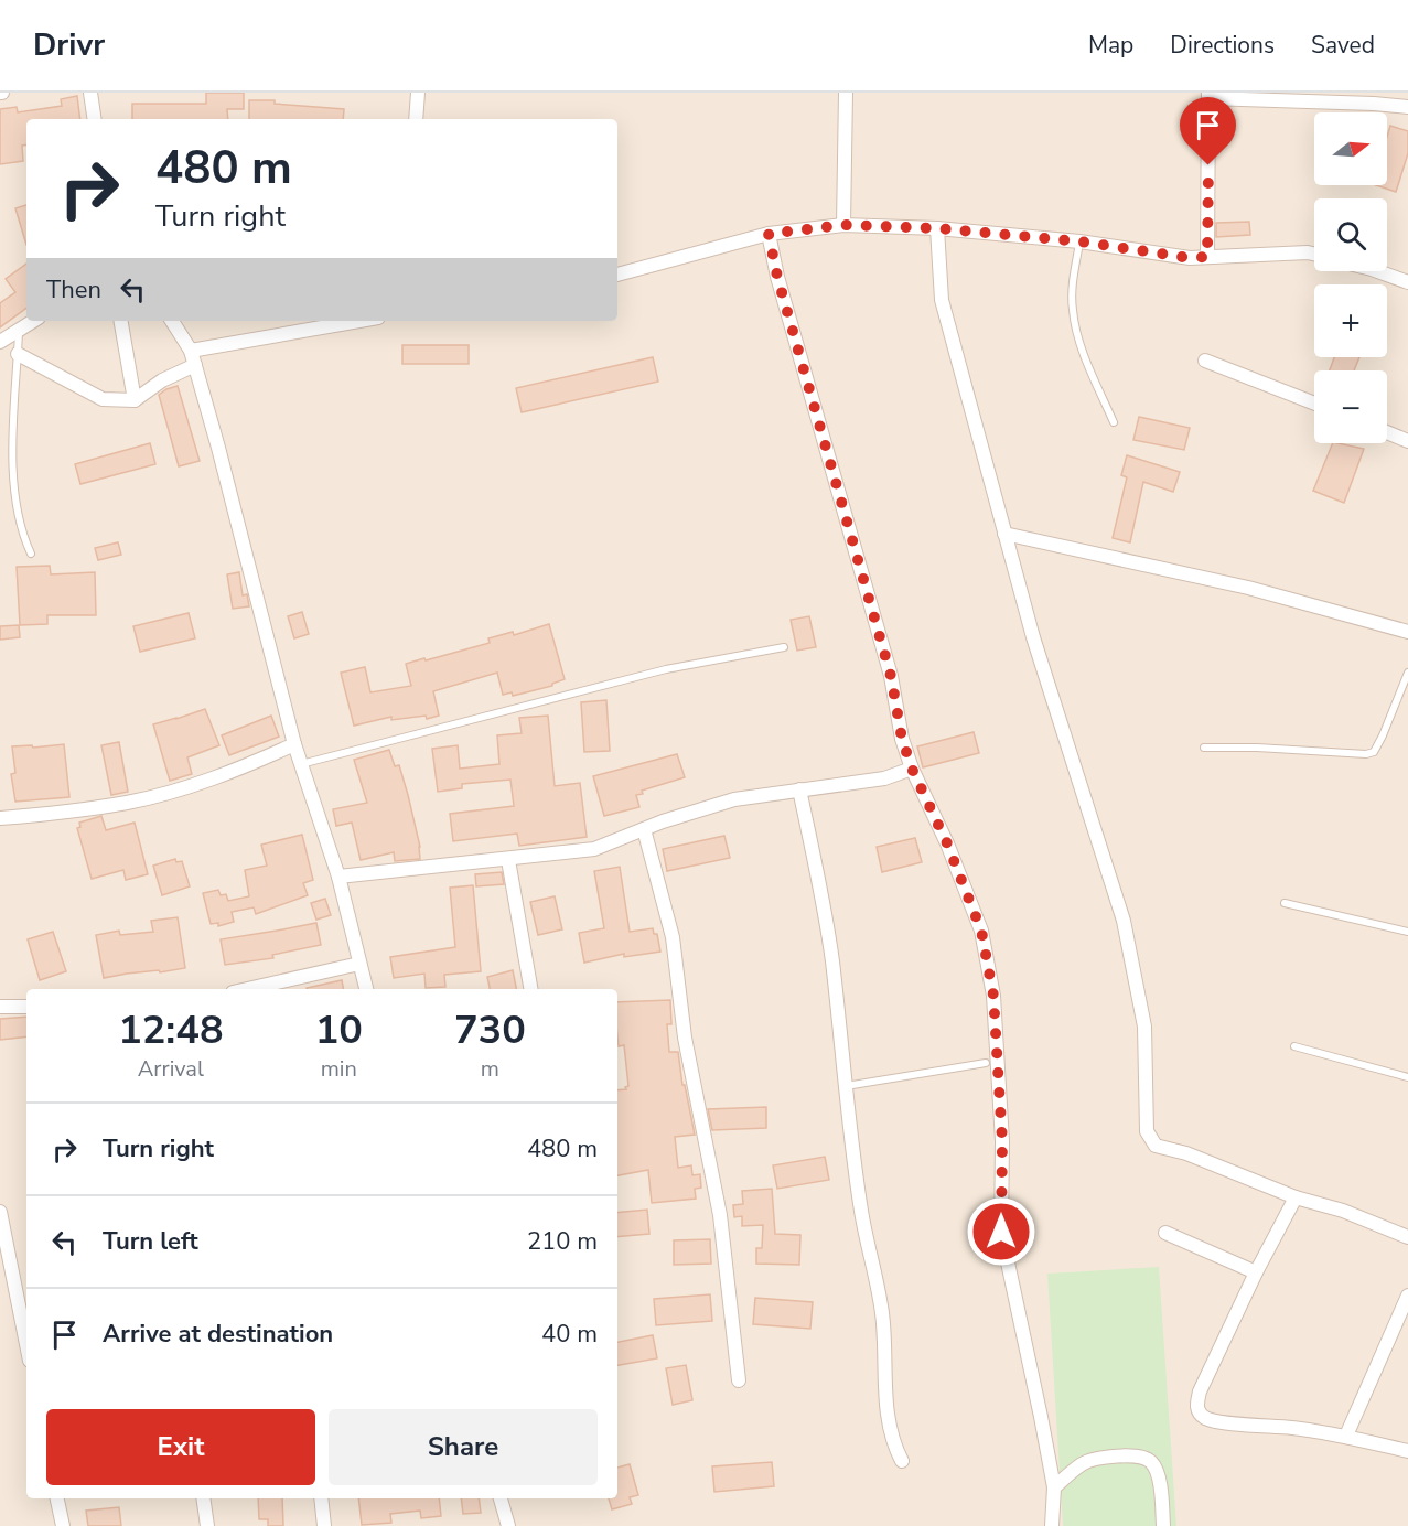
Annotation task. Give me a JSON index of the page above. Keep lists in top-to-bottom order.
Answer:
{
  "north": "right",
  "page": {
    "header": "Drivr",
    "nav": ["Map", "Directions", "Saved"],
    "map_buttons": ["+", "−"],
    "turn": ["480 m", "Turn right"],
    "then": "Then",
    "eta": [
      "12:48",
      "Arrival",
      "10",
      "min",
      "730",
      "m"
    ],
    "list": [
      {
        "name": "Turn right",
        "value": "480 m"
      },
      {
        "name": "Turn left",
        "value": "210 m"
      },
      {
        "name": "Arrive at destination",
        "value": "40 m"
      }
    ],
    "buttons": ["Exit", "Share"]
  }
}
